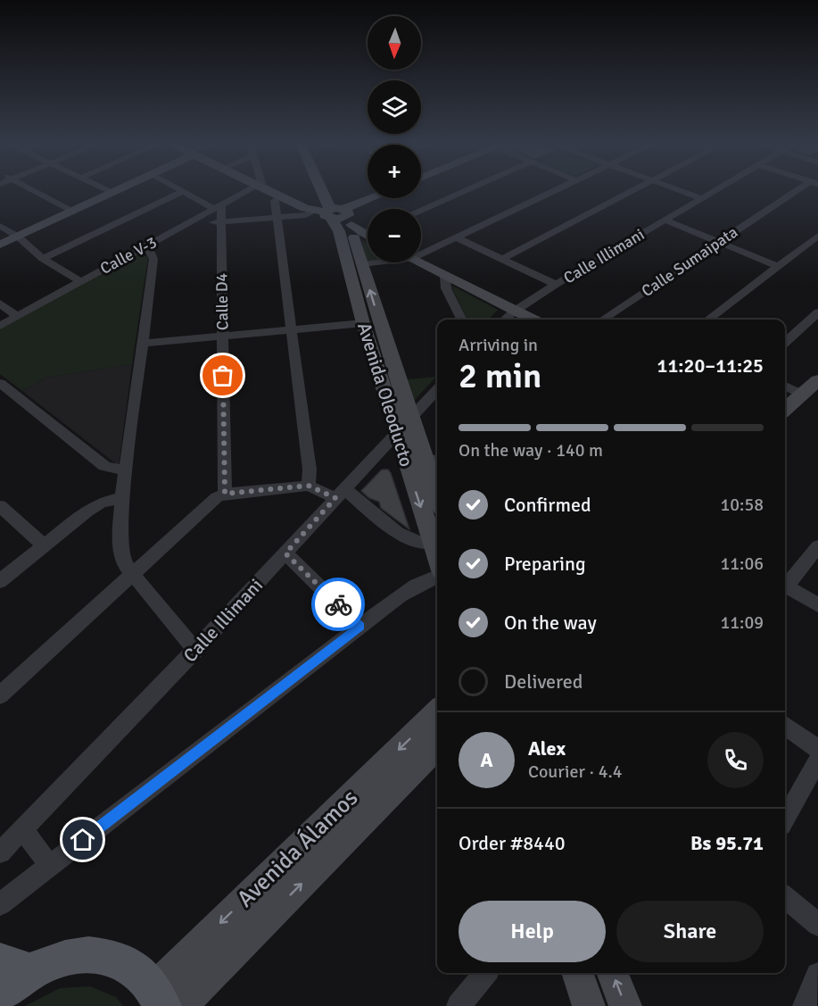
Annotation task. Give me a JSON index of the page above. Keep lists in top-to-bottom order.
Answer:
{
  "streets": {
    "street": [
      "Calle V-3",
      "Calle Illimani",
      "Calle Sumaipata",
      "Calle D4",
      "Avenida Oleoducto",
      "Avenida Álamos"
    ]
  },
  "crossings": [
    ["Calle V-3", "Calle D4"],
    ["Calle Illimani", "Avenida Oleoducto"]
  ],
  "north": "bottom",
  "page": {
    "map_buttons": ["+", "−"],
    "heading": ["2 min", "Arriving in", "11:20–11:25"],
    "panel": [
      "Alex",
      "Courier · 4.4",
      "Order #8440",
      "Bs 95.71"
    ],
    "bar": "On the way · 140 m",
    "list": [
      ["Confirmed", "10:58"],
      ["Preparing", "11:06"],
      ["On the way", "11:09"],
      "Delivered"
    ],
    "round": "A",
    "buttons": ["Help", "Share"]
  }
}
